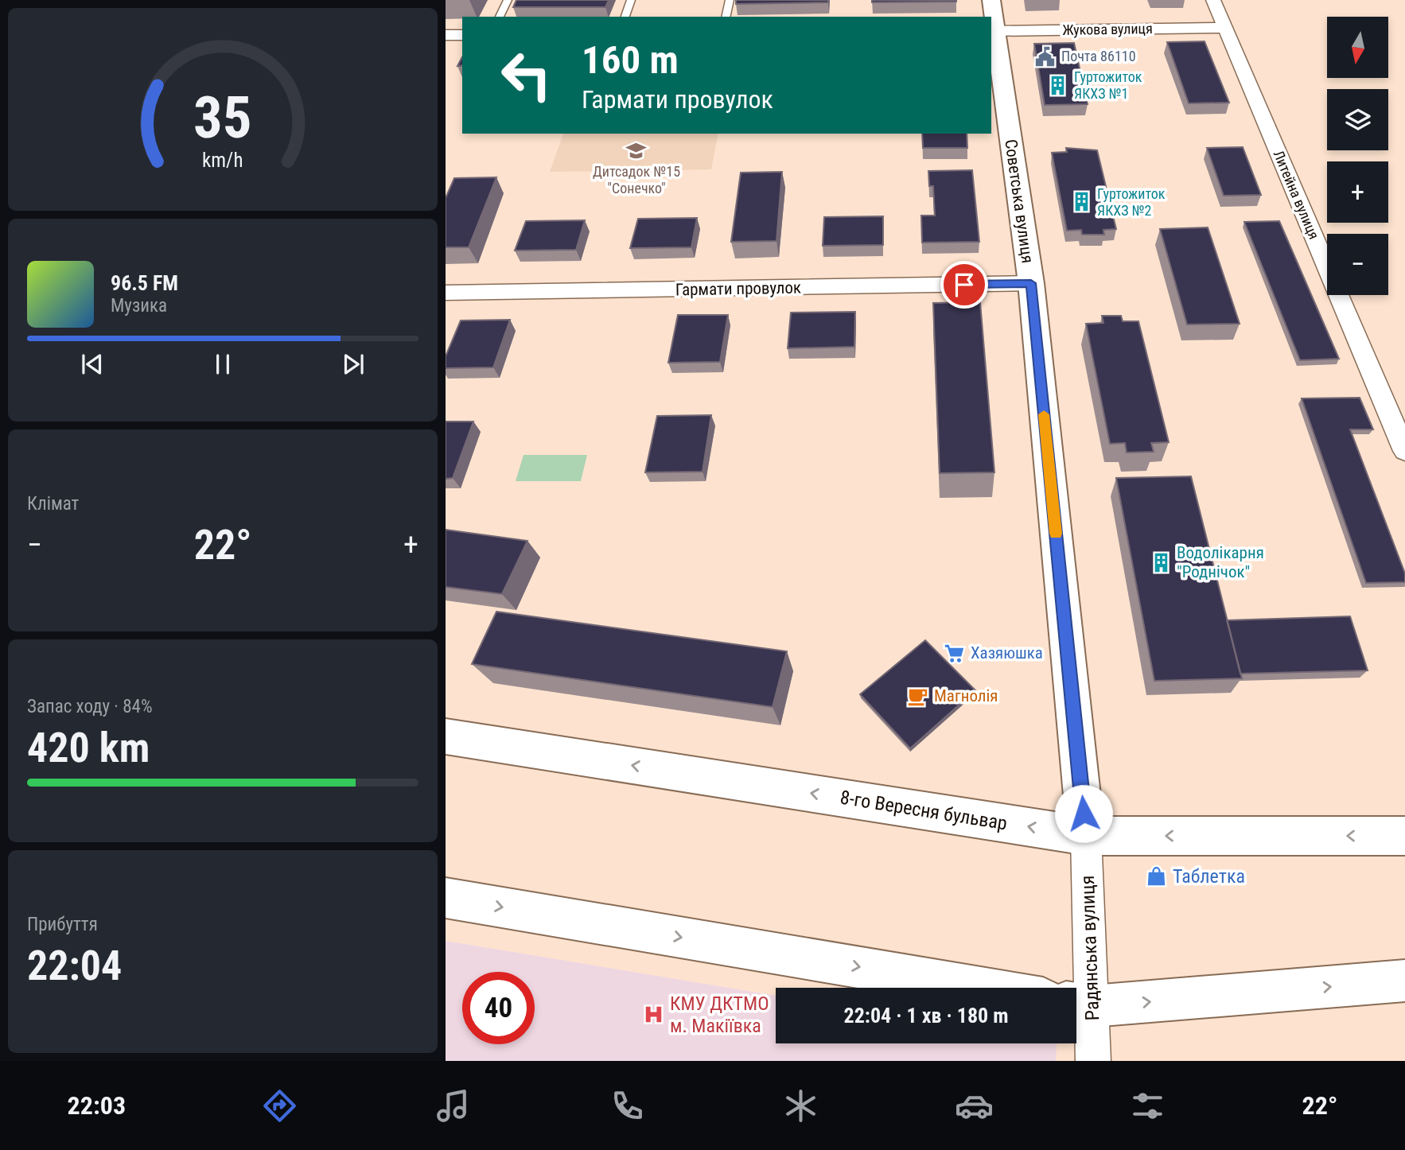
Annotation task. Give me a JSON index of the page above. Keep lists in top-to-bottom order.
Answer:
{
  "streets": {
    "street": [
      "Жукова вулиця",
      "Литейна вулиця",
      "Советська вулиця",
      "Гармати провулок",
      "8-го Вересня бульвар",
      "Радянська вулиця"
    ]
  },
  "crossings": [
    ["Жукова вулиця", "Литейна вулиця"],
    ["Жукова вулиця", "Советська вулиця"],
    ["Советська вулиця", "Гармати провулок"],
    ["Советська вулиця", "8-го Вересня бульвар"],
    ["Советська вулиця", "Радянська вулиця"],
    ["8-го Вересня бульвар", "Радянська вулиця"]
  ],
  "places": {
    "public building": ["Почта 86110"],
    "building": ["Гуртожиток ЯКХЗ №1", "Гуртожиток ЯКХЗ №2", "Водолікарня \"Роднічок\""],
    "school or university": ["Дитсадок №15 \"Сонечко\""],
    "supermarket": ["Хазяюшка"],
    "cafe": ["Магнолія"],
    "shop": ["Таблетка"],
    "hospital": ["КМУ ДКТМО м. Макіївка"]
  },
  "north": "bottom",
  "page": {
    "map_buttons": ["+", "−"],
    "turn": ["160 m", "Гармати провулок"],
    "song": ["96.5 FM", "Музика"],
    "tile": [
      "Клімат",
      ["Запас ходу · 84%", "420 km"],
      ["Прибуття", "22:04"]
    ],
    "heat": ["−", "22°", "+"],
    "limit": "40",
    "trip": "22:04 · 1 хв · 180 m",
    "tabs": ["22:03", "22°"],
    "gauge": ["35", "km/h"]
  }
}
